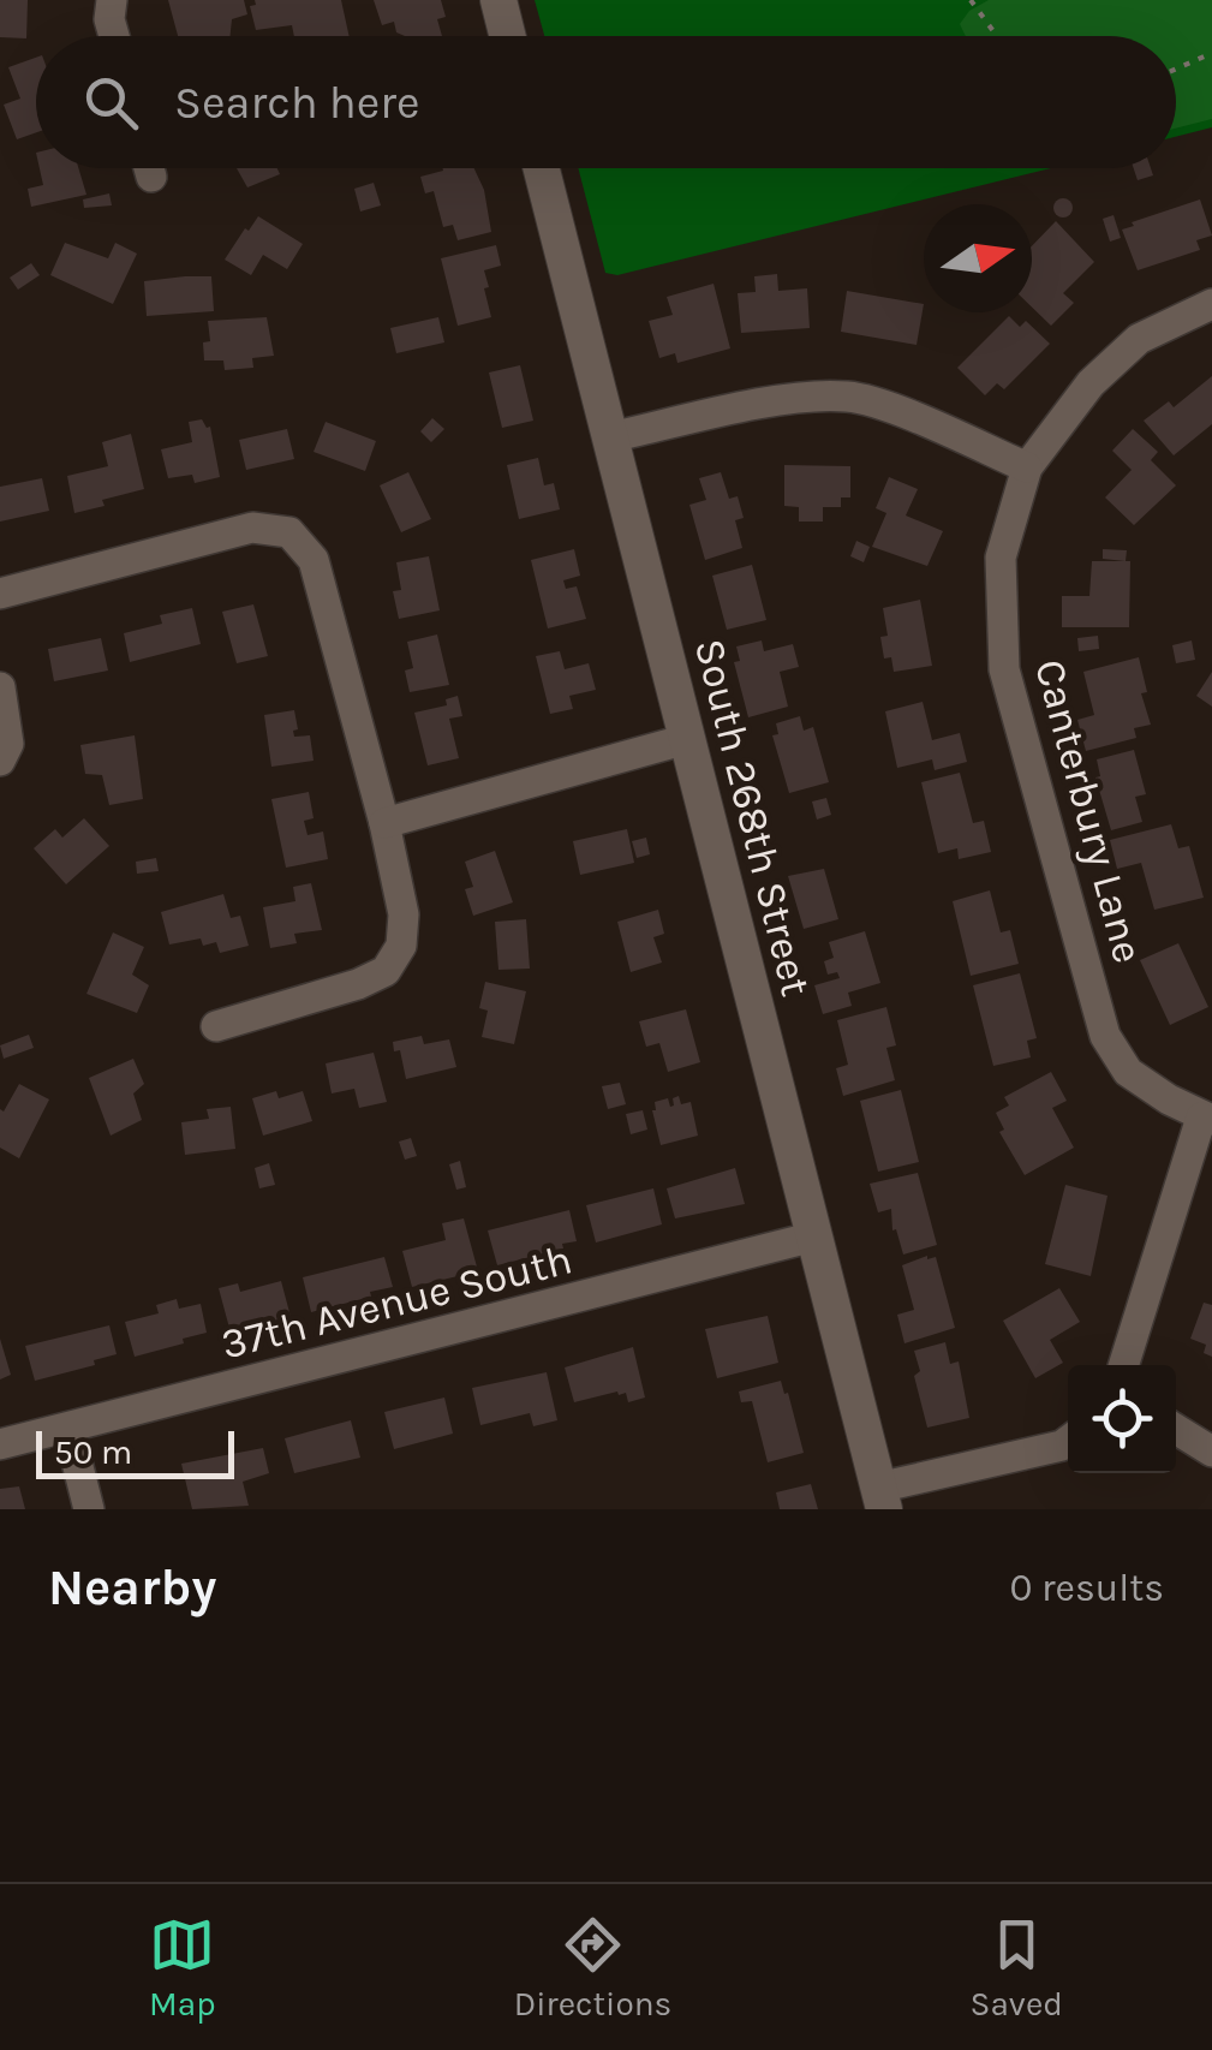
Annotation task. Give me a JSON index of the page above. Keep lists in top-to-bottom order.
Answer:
{
  "streets": {
    "street": ["Canterbury Lane", "South 268th Street", "37th Avenue South"]
  },
  "crossings": [
    ["South 268th Street", "37th Avenue South"]
  ],
  "scale_bar": "50 m",
  "north": "right",
  "page": {
    "search": "Search here",
    "scale": "50 m",
    "heading": ["Nearby", "0 results"],
    "nav": ["Map", "Directions", "Saved"]
  }
}
